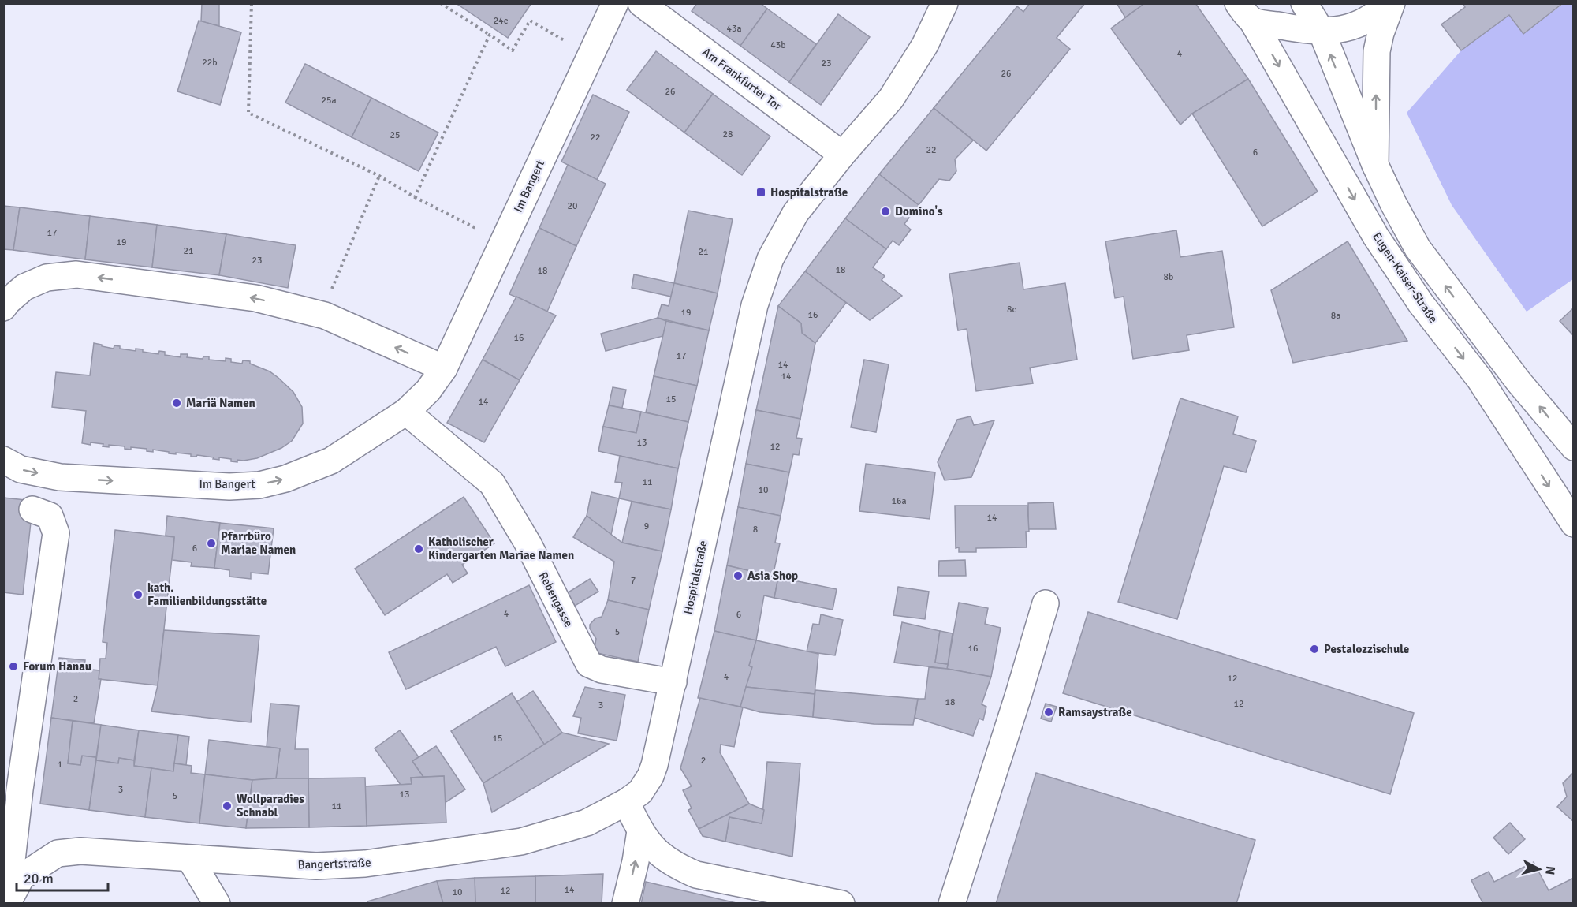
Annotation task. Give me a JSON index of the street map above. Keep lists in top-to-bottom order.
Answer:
{
  "streets": {
    "street": [
      "Am Frankfurter Tor",
      "Im Bangert",
      "Eugen-Kaiser-Straße",
      "Hospitalstraße",
      "Rebengasse",
      "Bangertstraße"
    ]
  },
  "crossings": [
    ["Am Frankfurter Tor", "Hospitalstraße"],
    ["Im Bangert", "Rebengasse"],
    ["Hospitalstraße", "Rebengasse"],
    ["Hospitalstraße", "Bangertstraße"]
  ],
  "places": {
    "transit": ["Hospitalstraße"],
    "other": [
      "Domino's",
      "Mariä Namen",
      "Pfarrbüro Mariae Namen",
      "Katholischer Kindergarten Mariae Namen",
      "Asia Shop",
      "kath. Familienbildungsstätte",
      "Pestalozzischule",
      "Forum Hanau",
      "Ramsaystraße",
      "Wollparadies Schnabl"
    ]
  },
  "house_numbers": [
    "24c",
    "43a",
    "43b",
    "4",
    "22b",
    "23",
    "26",
    "26",
    "25a",
    "28",
    "25",
    "22",
    "22",
    "6",
    "20",
    "17",
    "19",
    "21",
    "21",
    "23",
    "18",
    "18",
    "8b",
    "8c",
    "19",
    "16",
    "8a",
    "16",
    "17",
    "14",
    "14",
    "15",
    "14",
    "13",
    "12",
    "11",
    "10",
    "16a",
    "14",
    "9",
    "8",
    "6",
    "7",
    "4",
    "6",
    "5",
    "16",
    "4",
    "12",
    "2",
    "18",
    "12",
    "3",
    "15",
    "2",
    "1",
    "3",
    "13",
    "5",
    "11",
    "14",
    "12",
    "10"
  ],
  "scale_bar": "20 m",
  "north": "right"
}
